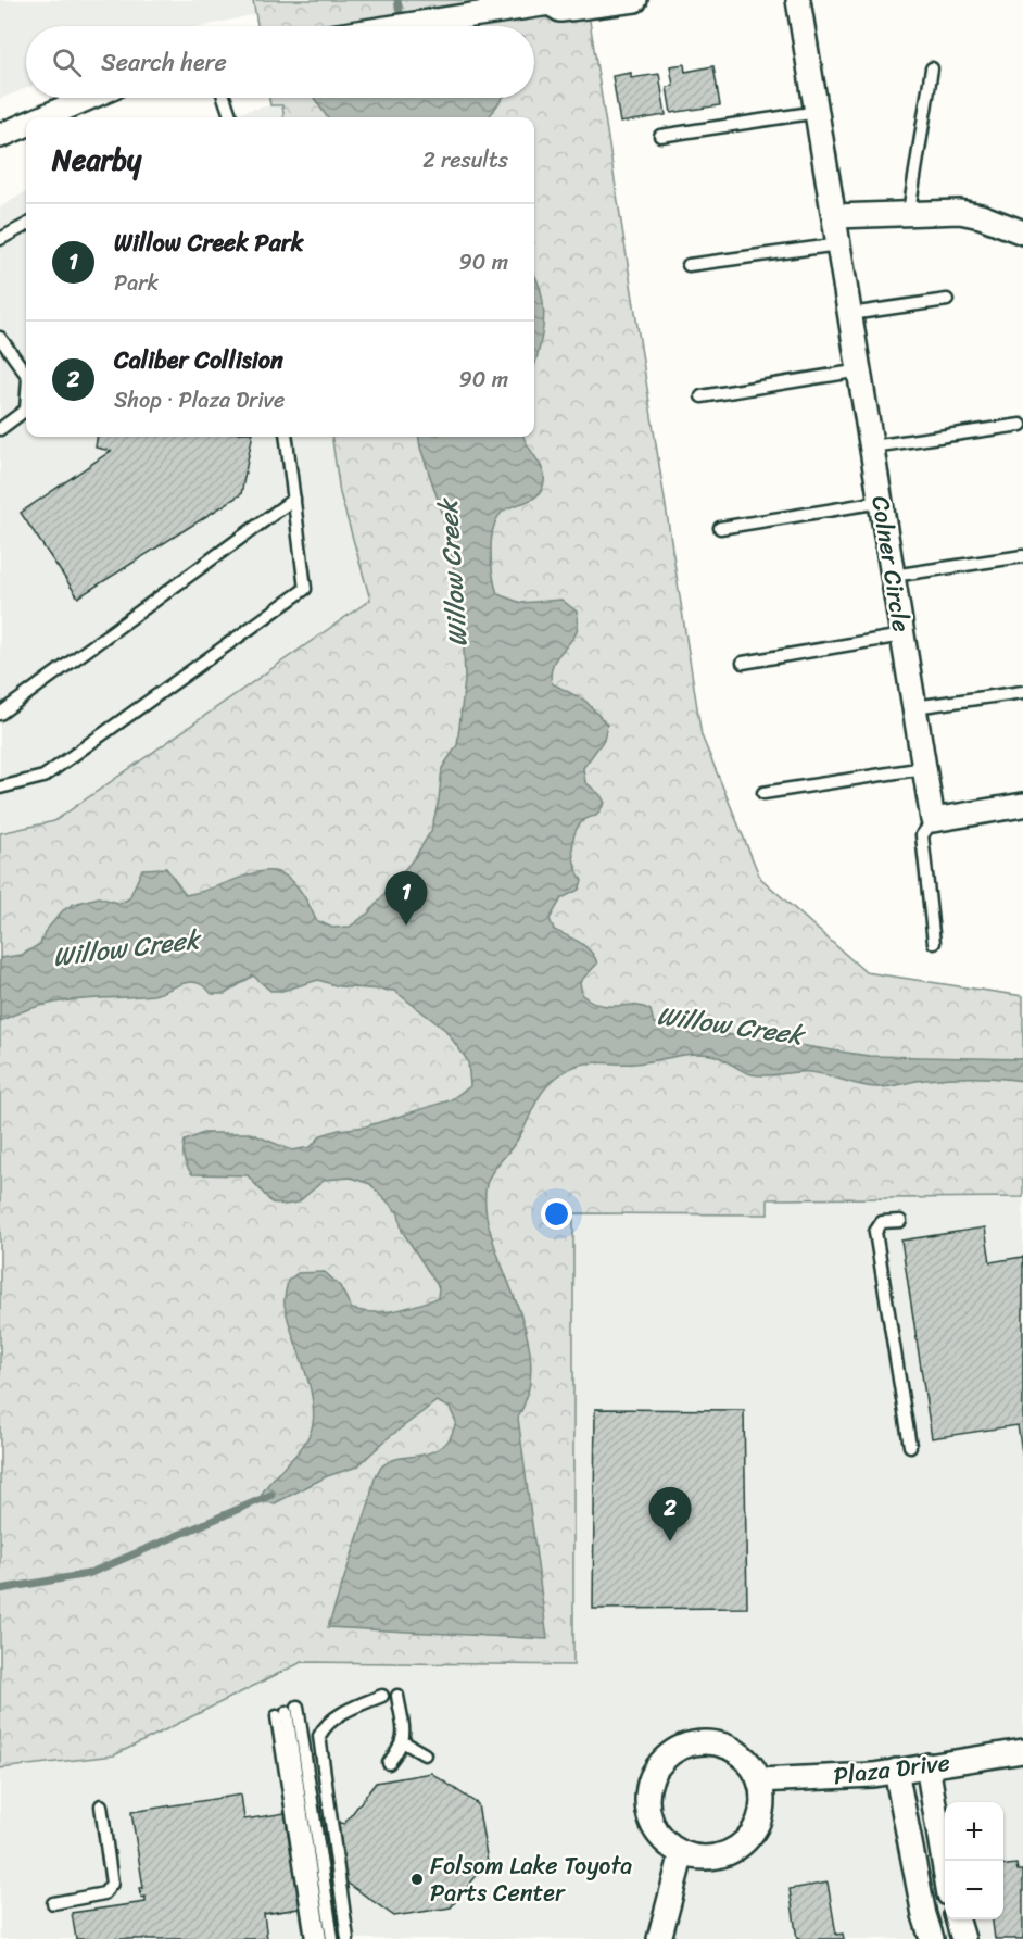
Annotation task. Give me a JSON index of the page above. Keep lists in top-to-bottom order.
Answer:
{
  "streets": {
    "street": ["Colner Circle", "Plaza Drive"]
  },
  "water": ["Willow Creek"],
  "places": ["Folsom Lake Toyota Parts Center"],
  "page": {
    "search": "Search here",
    "heading": ["Nearby", "2 results"],
    "list": [
      {
        "mark": "1",
        "name": "Willow Creek Park",
        "note": "Park",
        "value": "90 m"
      },
      {
        "mark": "2",
        "name": "Caliber Collision",
        "note": "Shop · Plaza Drive",
        "value": "90 m"
      }
    ],
    "pins": ["1", "2"],
    "map_buttons": ["+", "−"]
  }
}
